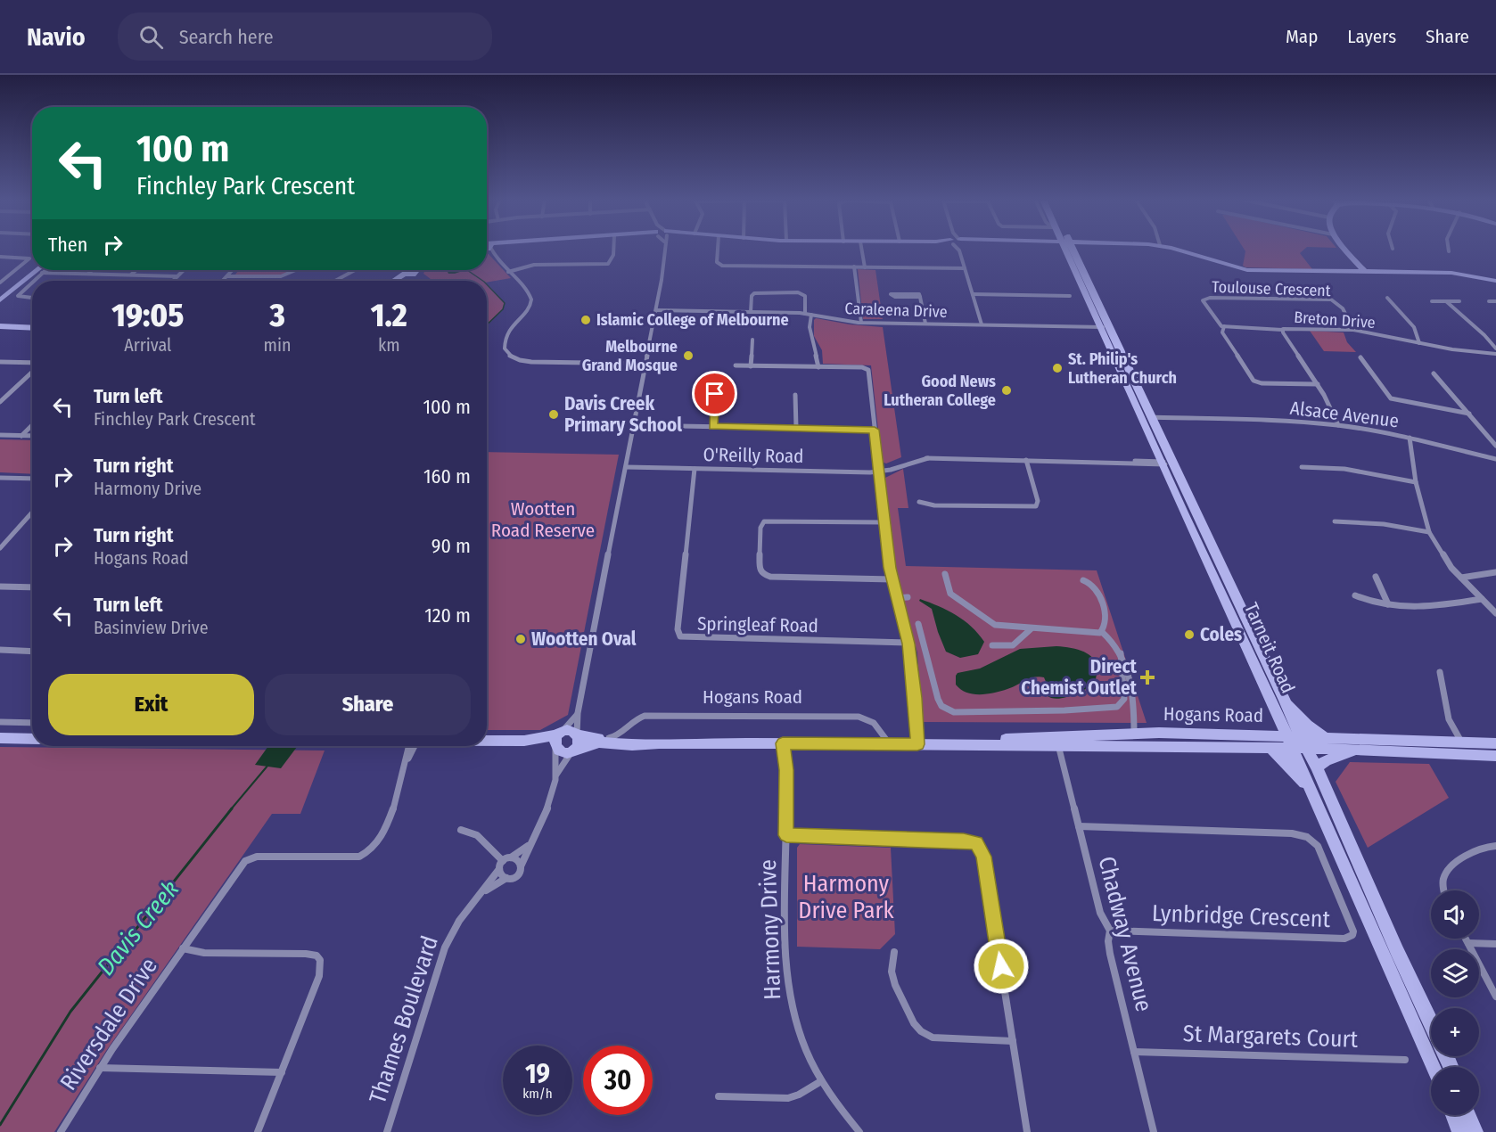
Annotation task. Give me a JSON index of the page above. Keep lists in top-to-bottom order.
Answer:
{
  "streets": {
    "street": [
      "Toulouse Crescent",
      "Caraleena Drive",
      "Breton Drive",
      "Alsace Avenue",
      "O'Reilly Road",
      "Springleaf Road",
      "Tarneit Road",
      "Hogans Road",
      "Lynbridge Crescent",
      "Harmony Drive",
      "Chadway Avenue",
      "Thames Boulevard",
      "Riversdale Drive",
      "St Margarets Court"
    ]
  },
  "crossings": [
    ["Toulouse Crescent", "Breton Drive"],
    ["Caraleena Drive", "Tarneit Road"],
    ["Breton Drive", "Alsace Avenue"],
    ["Alsace Avenue", "Tarneit Road"],
    ["O'Reilly Road", "Springleaf Road"],
    ["O'Reilly Road", "Tarneit Road"],
    ["Tarneit Road", "Hogans Road"],
    ["Hogans Road", "Harmony Drive"],
    ["Hogans Road", "Chadway Avenue"],
    ["Lynbridge Crescent", "Chadway Avenue"],
    ["Chadway Avenue", "St Margarets Court"]
  ],
  "water": ["Davis Creek"],
  "parks": ["Wootten Road Reserve", "Harmony Drive Park"],
  "places": {
    "other": [
      "Islamic College of Melbourne",
      "Melbourne Grand Mosque",
      "St. Philip's Lutheran Church",
      "Good News Lutheran College",
      "Davis Creek Primary School",
      "Coles",
      "Wootten Oval"
    ],
    "health": ["Direct Chemist Outlet"]
  },
  "page": {
    "header": "Navio",
    "search": "Search here",
    "nav": ["Map", "Layers", "Share"],
    "turn": ["100 m", "Finchley Park Crescent"],
    "then": "Then",
    "eta": [
      "19:05",
      "Arrival",
      "3",
      "min",
      "1.2",
      "km"
    ],
    "list": [
      {
        "name": "Turn left",
        "note": "Finchley Park Crescent",
        "value": "100 m"
      },
      {
        "name": "Turn right",
        "note": "Harmony Drive",
        "value": "160 m"
      },
      {
        "name": "Turn right",
        "note": "Hogans Road",
        "value": "90 m"
      },
      {
        "name": "Turn left",
        "note": "Basinview Drive",
        "value": "120 m"
      }
    ],
    "buttons": ["Exit", "Share"],
    "map_buttons": ["+", "−"],
    "speed": "19 km/h",
    "limit": "30"
  }
}
